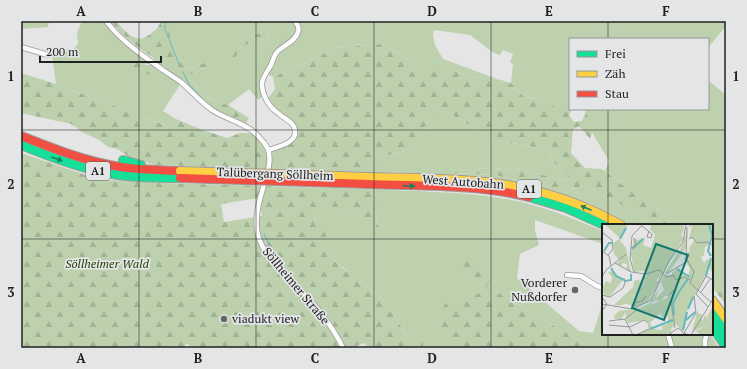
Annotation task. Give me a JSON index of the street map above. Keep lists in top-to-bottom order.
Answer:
{
  "streets": {
    "highway": ["A1", "Talübergang Söllheim", "West Autobahn"],
    "street": ["Söllheimer Straße"]
  },
  "crossings": [
    ["A1", "Talübergang Söllheim"],
    ["Talübergang Söllheim", "West Autobahn"]
  ],
  "parks": ["Söllheimer Wald"],
  "places": ["Vorderer Nußdorfer", "viadukt view"],
  "legend": ["Frei", "Zäh", "Stau"],
  "scale_bar": "200 m",
  "grid": {
    "columns": [
      "A",
      "B",
      "C",
      "D",
      "E",
      "F"
    ],
    "rows": ["1", "2", "3"]
  }
}
